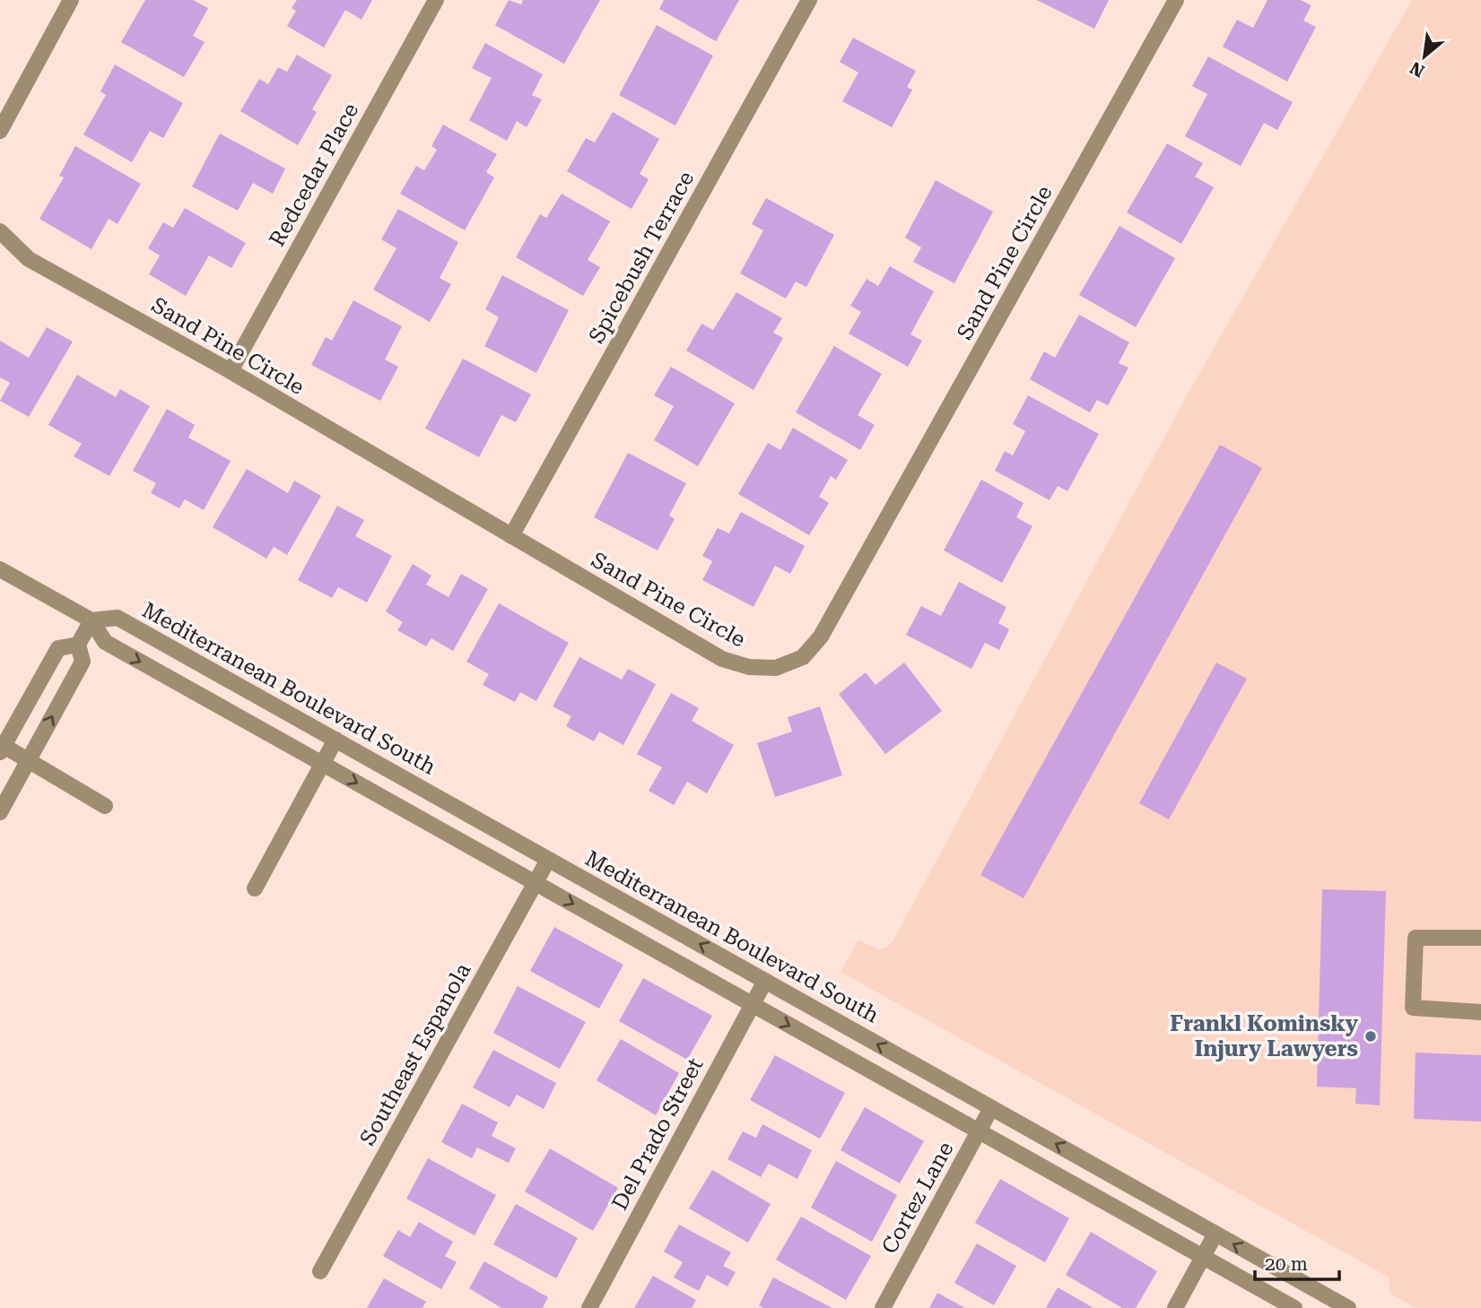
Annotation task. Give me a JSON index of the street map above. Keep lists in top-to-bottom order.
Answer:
{
  "streets": {
    "street": [
      "Redcedar Place",
      "Spicebush Terrace",
      "Sand Pine Circle",
      "Mediterranean Boulevard South",
      "Southeast Espanola",
      "Del Prado Street",
      "Cortez Lane"
    ]
  },
  "crossings": [
    ["Redcedar Place", "Sand Pine Circle"],
    ["Spicebush Terrace", "Sand Pine Circle"],
    ["Mediterranean Boulevard South", "Southeast Espanola"],
    ["Mediterranean Boulevard South", "Del Prado Street"],
    ["Mediterranean Boulevard South", "Cortez Lane"]
  ],
  "places": ["Frankl Kominsky Injury Lawyers"],
  "scale_bar": "20 m",
  "north": "bottom left"
}
